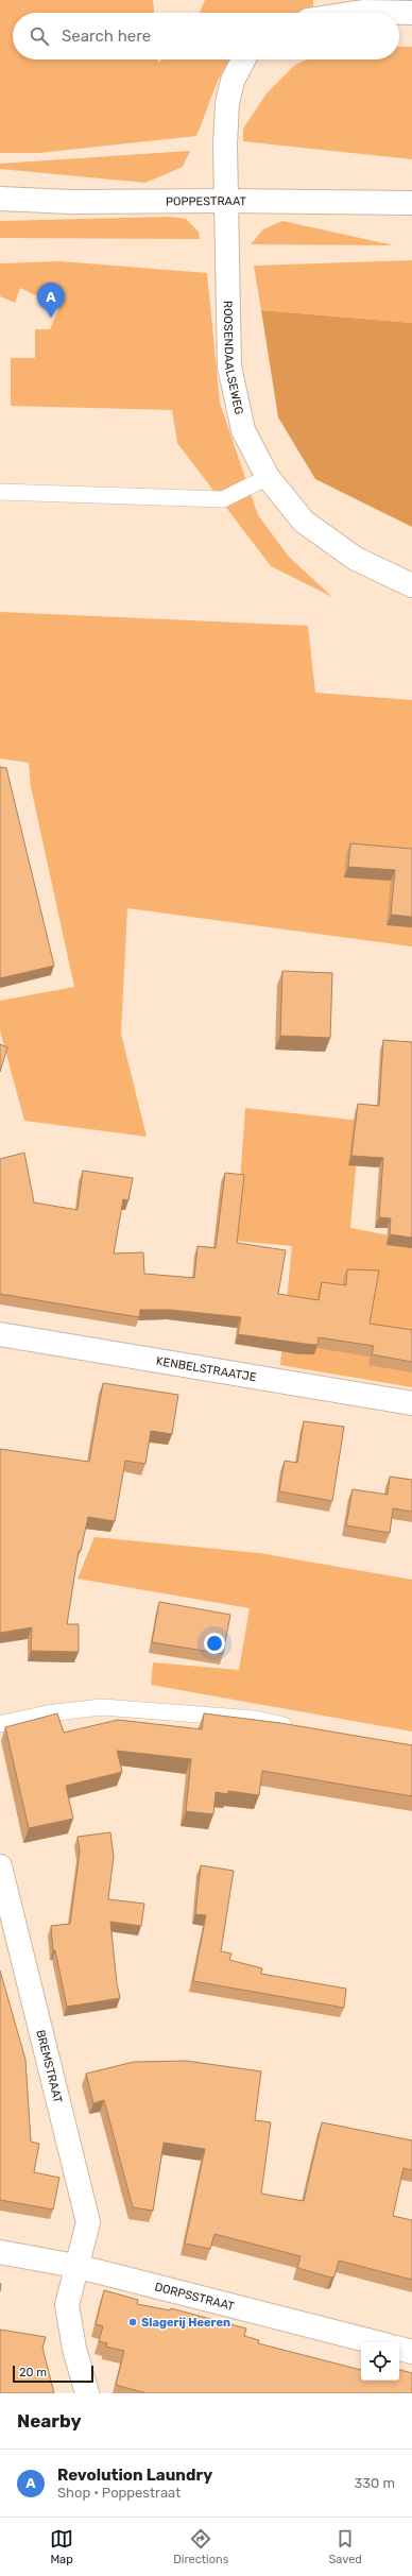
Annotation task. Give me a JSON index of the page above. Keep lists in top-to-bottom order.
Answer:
{
  "streets": {
    "street": [
      "POPPESTRAAT",
      "ROOSENDAALSEWEG",
      "KENBELSTRAATJE",
      "BREMSTRAAT",
      "DORPSSTRAAT"
    ]
  },
  "crossings": [
    ["POPPESTRAAT", "ROOSENDAALSEWEG"],
    ["BREMSTRAAT", "DORPSSTRAAT"]
  ],
  "places": ["Slagerij Heeren"],
  "scale_bar": "20 m",
  "page": {
    "search": "Search here",
    "pins": "A",
    "scale": "20 m",
    "heading": "Nearby",
    "list": [
      {
        "mark": "A",
        "name": "Revolution Laundry",
        "note": "Shop · Poppestraat",
        "value": "330 m"
      }
    ],
    "nav": ["Map", "Directions", "Saved"]
  }
}
